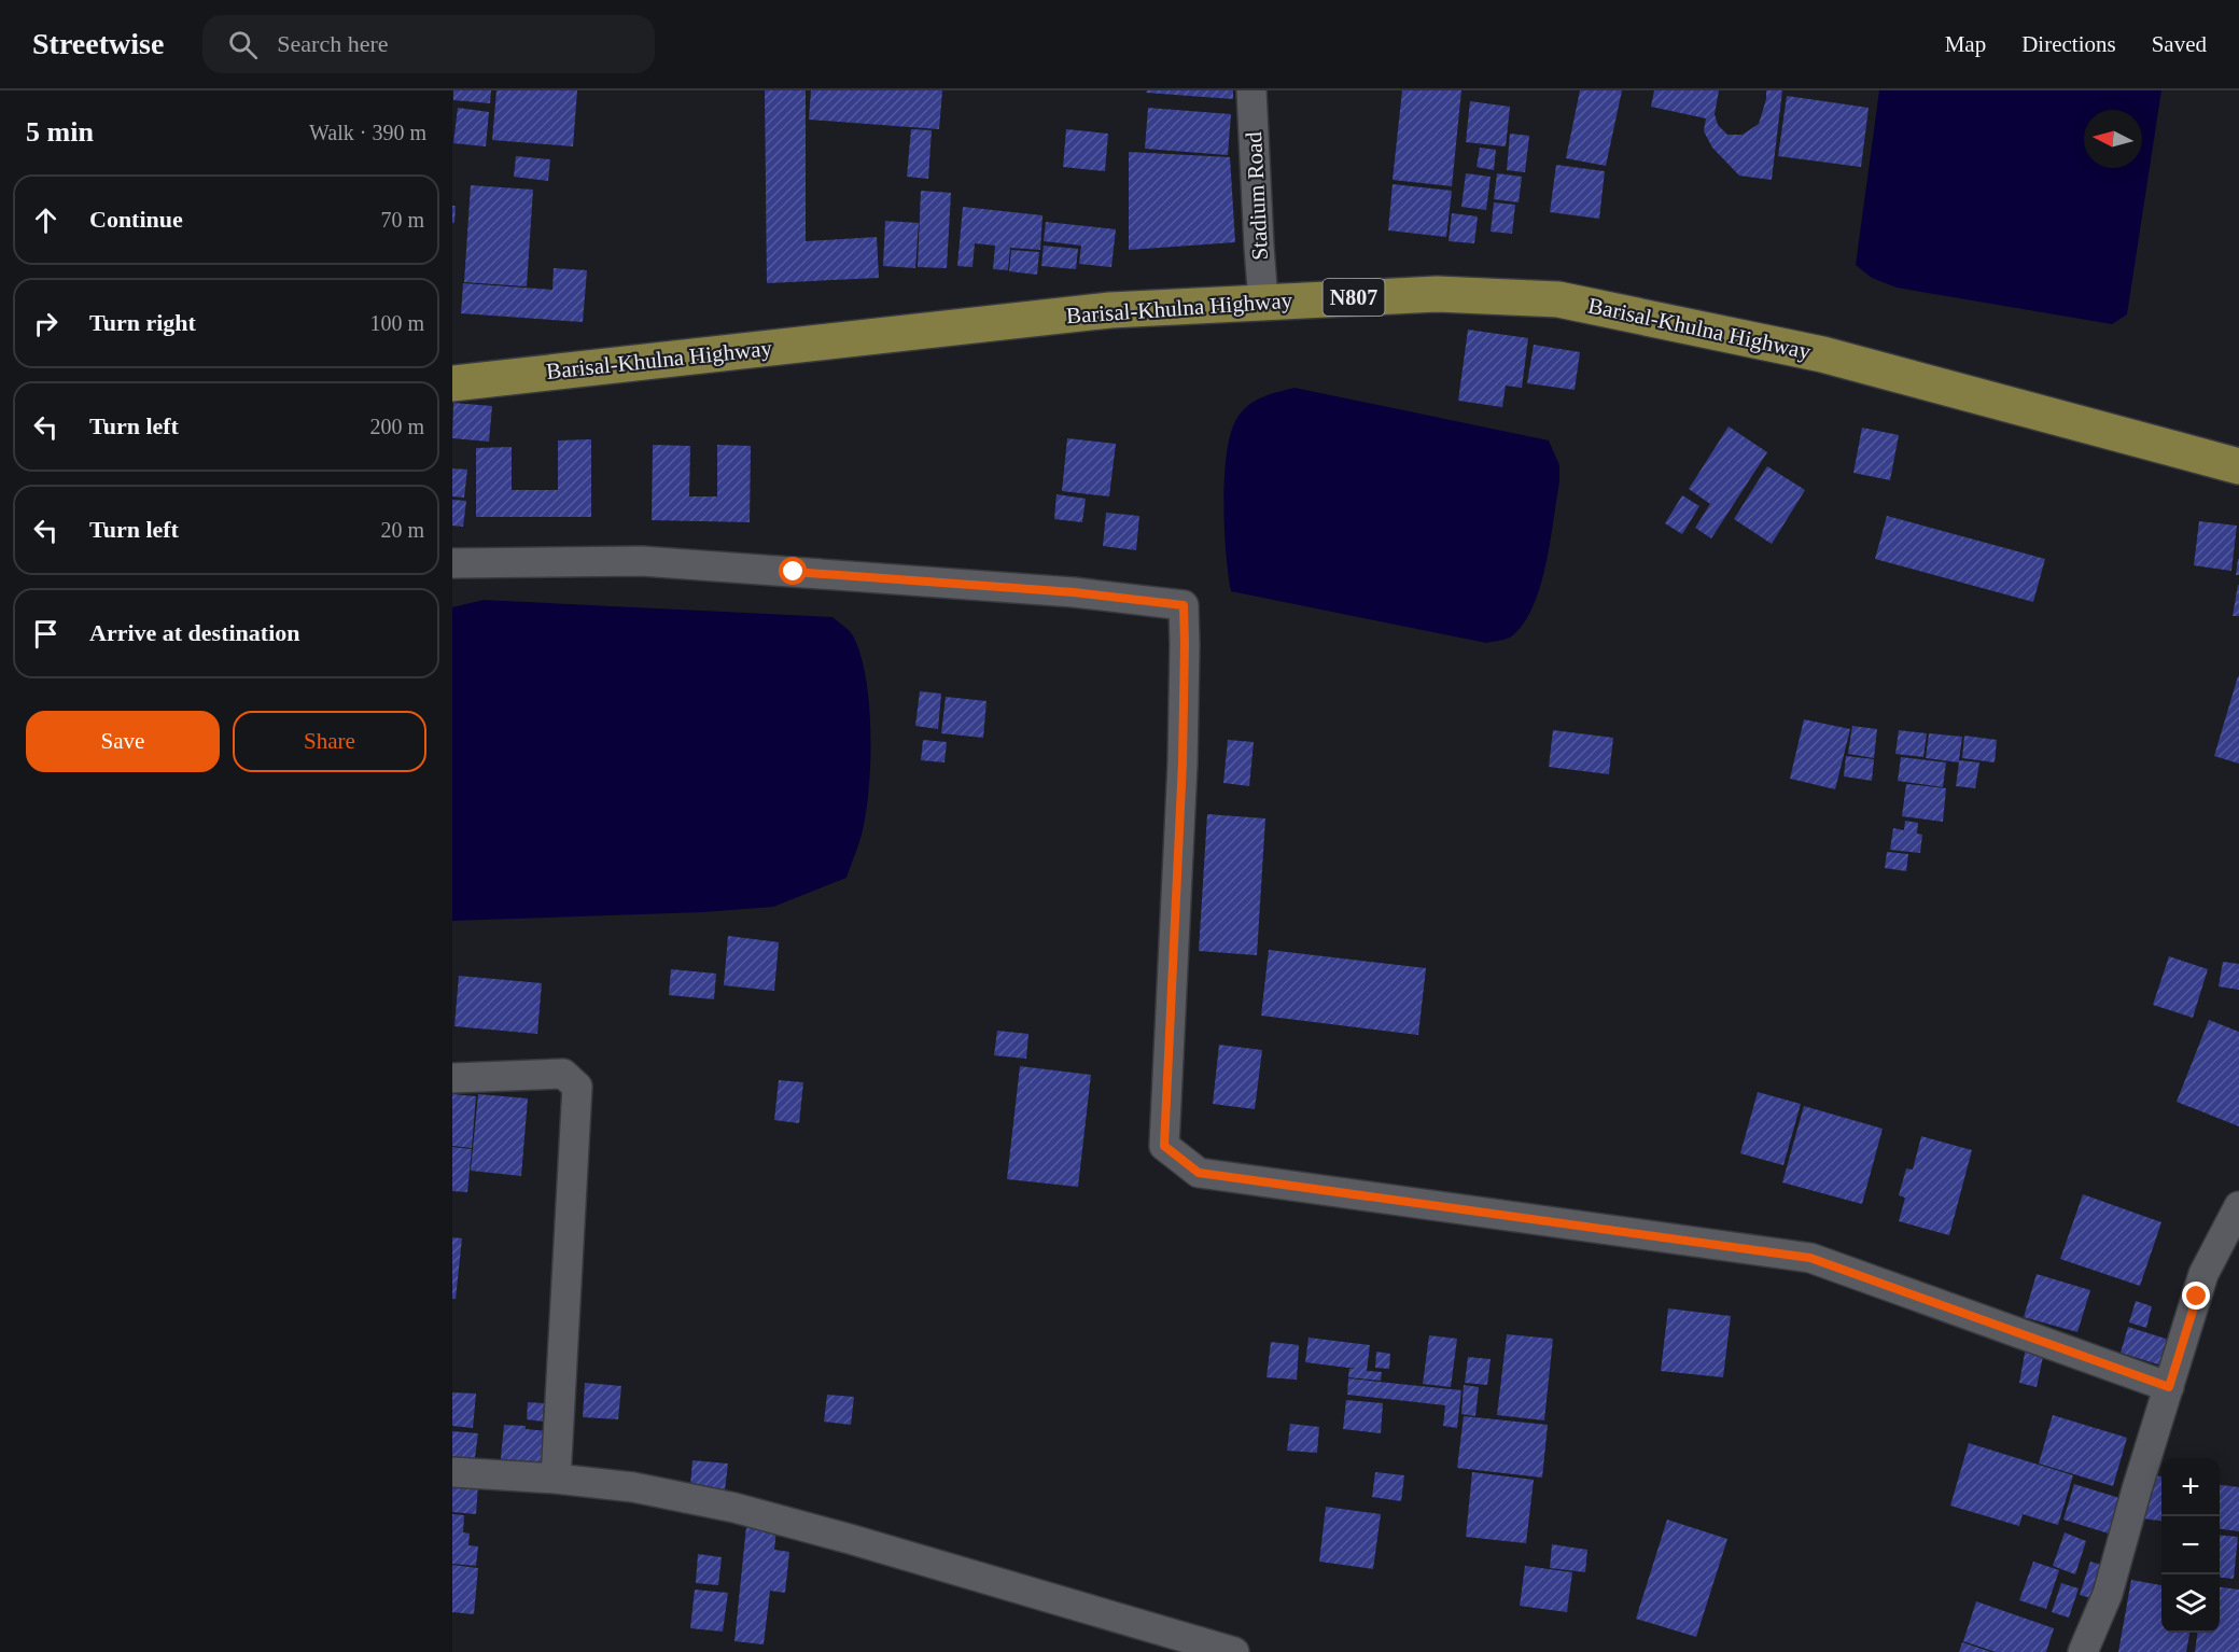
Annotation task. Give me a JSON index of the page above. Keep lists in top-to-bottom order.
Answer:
{
  "streets": {
    "highway": ["N807", "Barisal-Khulna Highway"],
    "street": ["Stadium Road"]
  },
  "crossings": [
    ["Stadium Road", "Barisal-Khulna Highway"]
  ],
  "north": "left",
  "page": {
    "header": "Streetwise",
    "search": "Search here",
    "nav": ["Map", "Directions", "Saved"],
    "heading": ["5 min", "Walk · 390 m"],
    "list": [
      ["Continue", "70 m"],
      ["Turn right", "100 m"],
      ["Turn left", "200 m"],
      ["Turn left", "20 m"],
      "Arrive at destination"
    ],
    "buttons": ["Save", "Share"],
    "map_buttons": ["+", "−"]
  }
}
